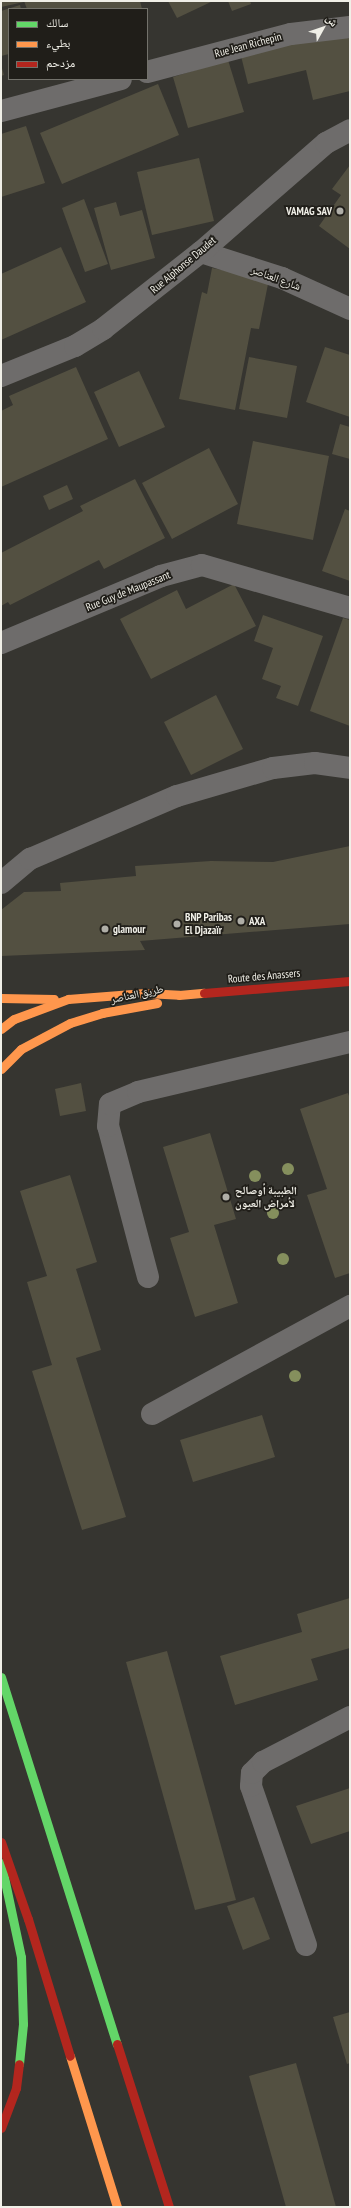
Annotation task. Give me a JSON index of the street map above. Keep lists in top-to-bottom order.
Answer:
{
  "streets": {
    "main road": ["Route des Anassers", "طريق العناصر"],
    "street": [
      "Rue Jean Richepin",
      "Rue Alphonse Daudet",
      "شارع العناصر",
      "Rue Guy de Maupassant"
    ]
  },
  "crossings": [
    ["Rue Alphonse Daudet", "شارع العناصر"],
    ["Route des Anassers", "طريق العناصر"]
  ],
  "places": [
    "VAMAG SAV",
    "AXA",
    "BNP Paribas El Djazaïr",
    "glamour",
    "الطبيبة أوصالح لأمراض العيون"
  ],
  "legend": ["سالك", "بطيء", "مزدحم"],
  "north": "top right"
}
